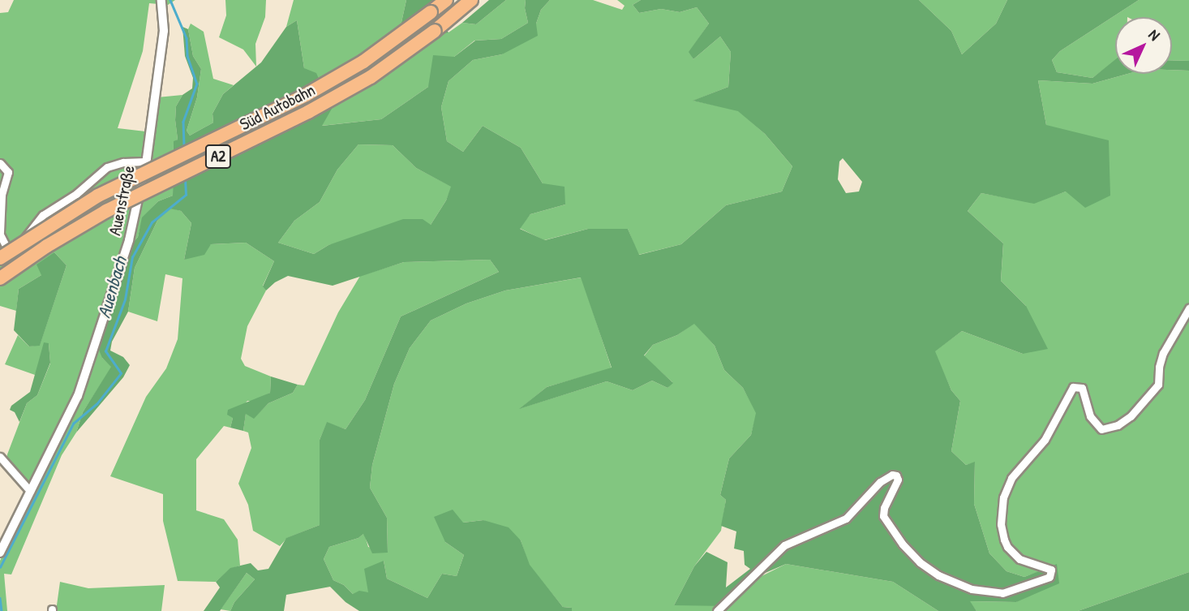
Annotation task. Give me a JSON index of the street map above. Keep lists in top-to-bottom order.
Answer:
{
  "streets": {
    "highway": ["Süd Autobahn", "A2"],
    "street": ["Auenstraße"]
  },
  "water": ["Auenbach"],
  "north": "top right"
}
